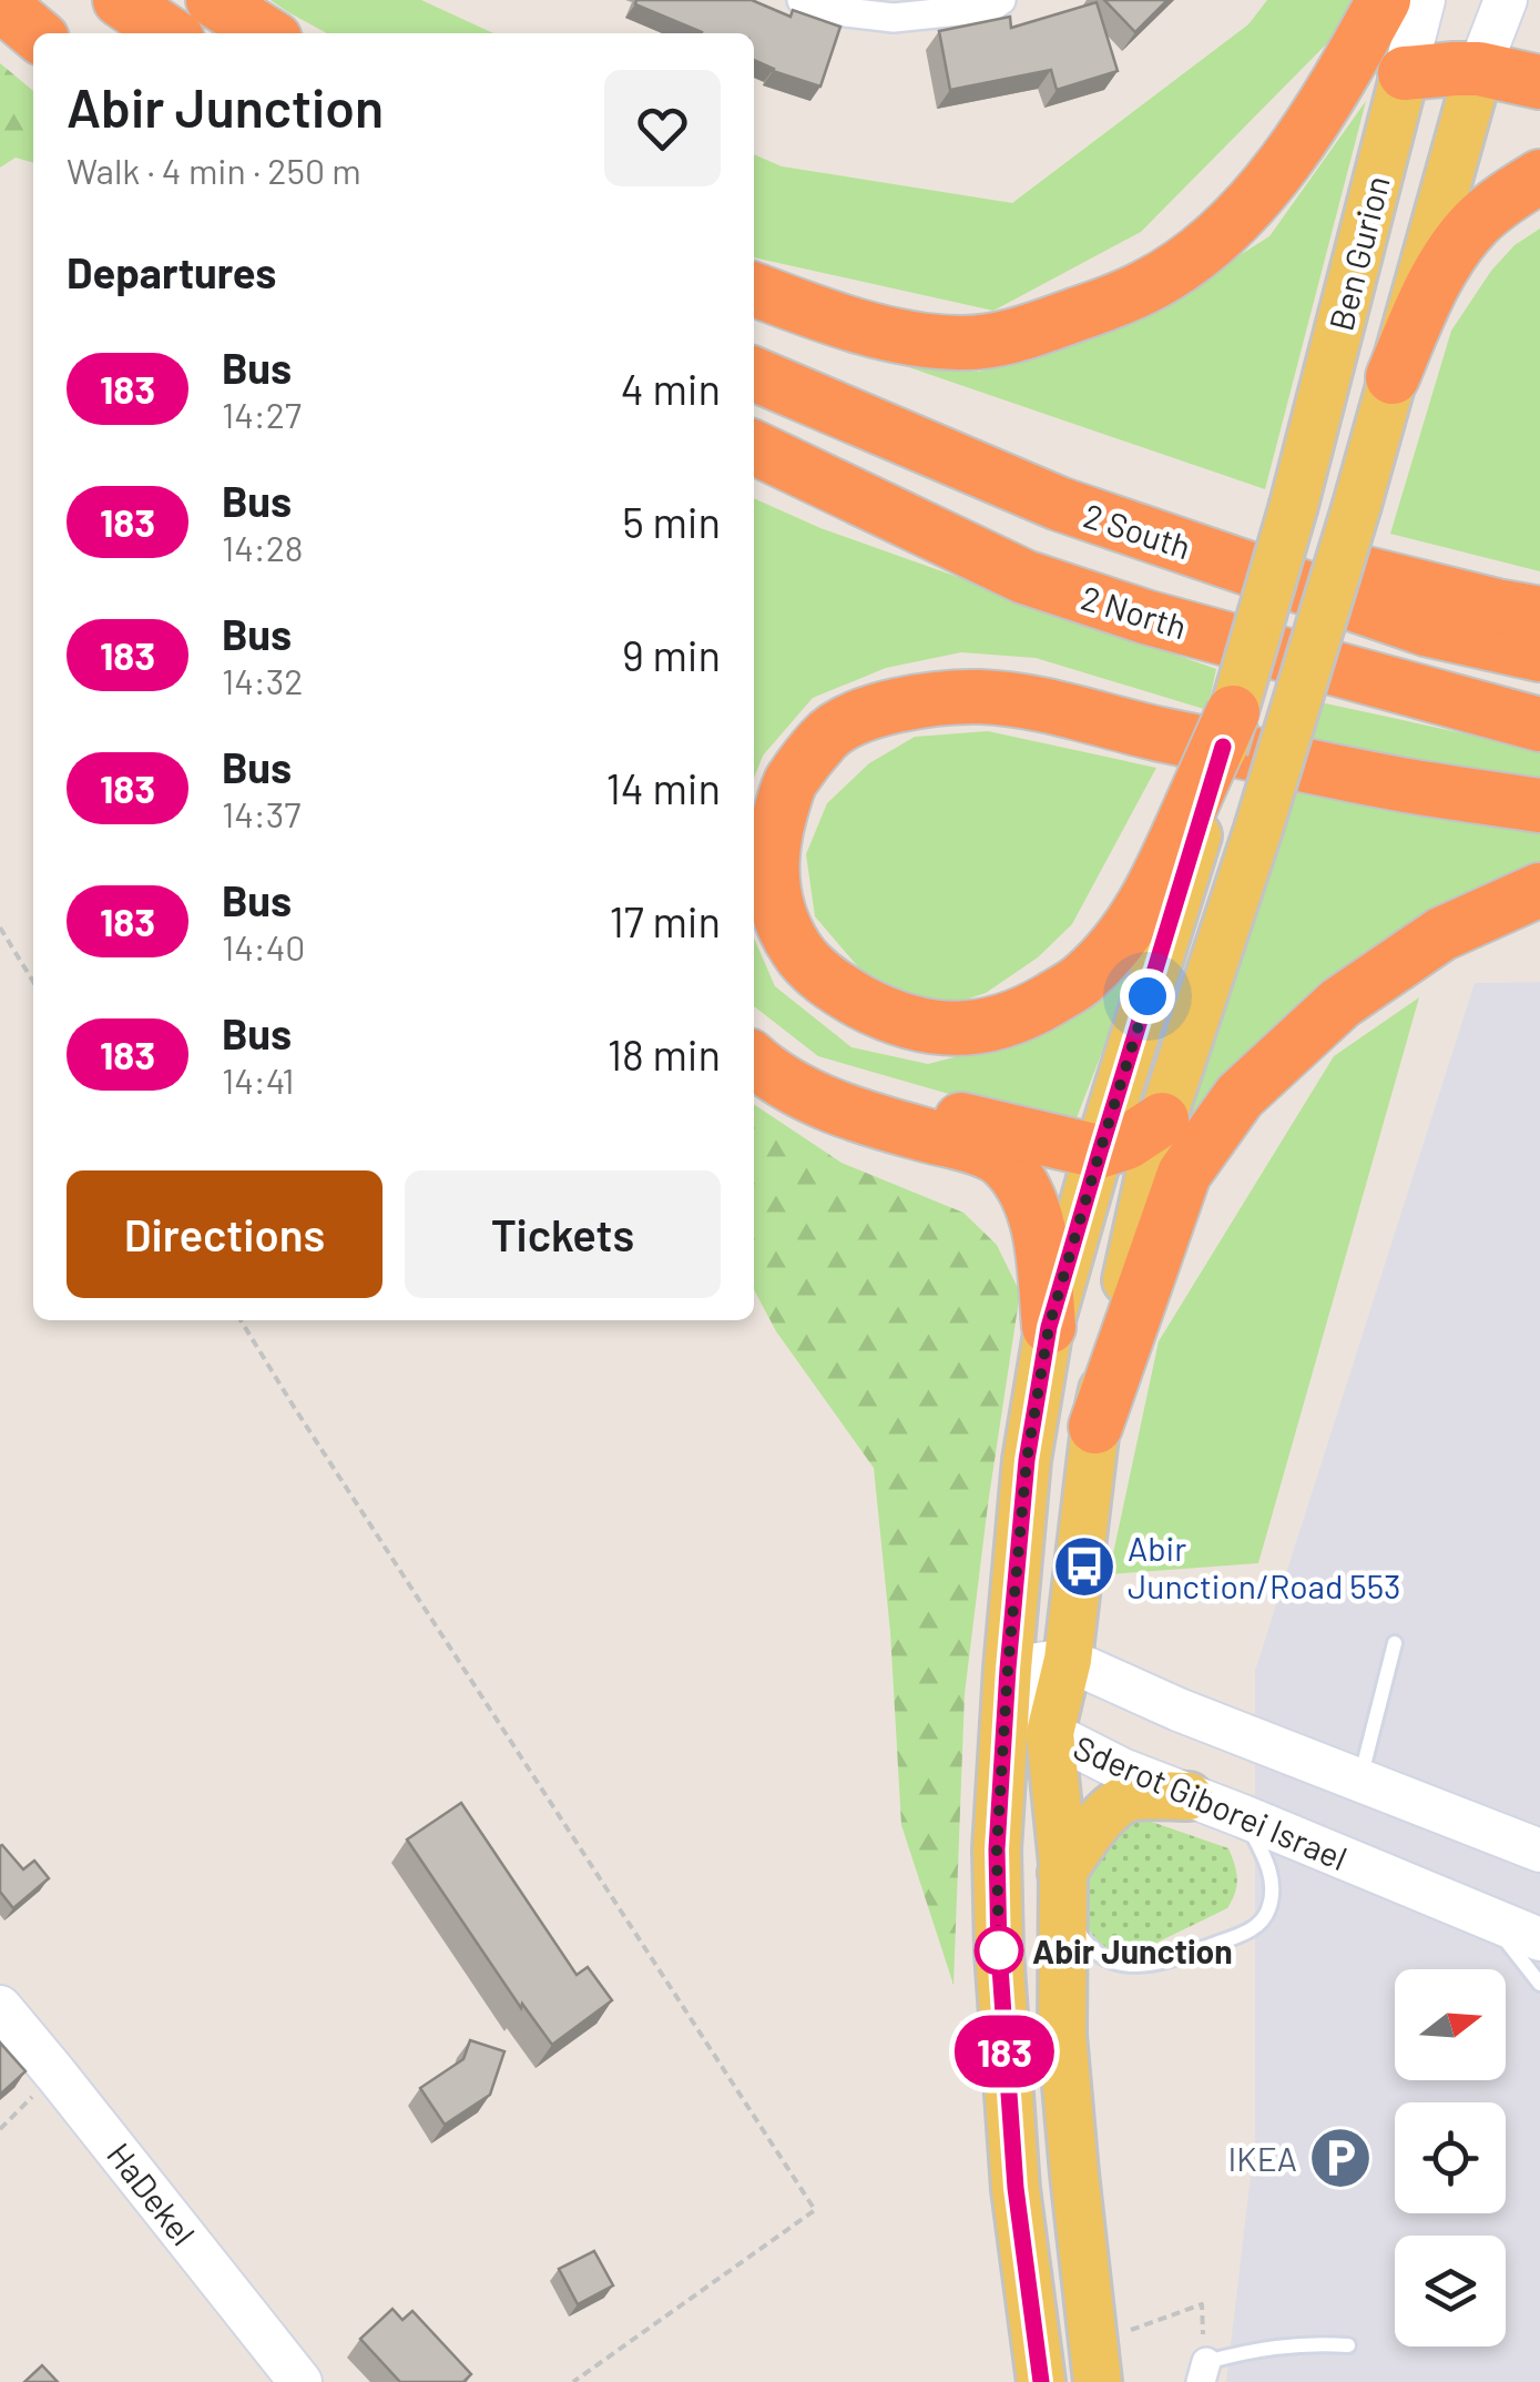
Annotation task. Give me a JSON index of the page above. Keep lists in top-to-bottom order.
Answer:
{
  "streets": {
    "highway": ["2 South", "2 North"],
    "main road": ["Ben Gurion"],
    "street": ["Sderot Giborei Israel", "HaDekel"]
  },
  "places": {
    "bus stop": ["Abir Junction/Road 553"],
    "other": ["Abir Junction"],
    "parking": ["IKEA"]
  },
  "lines": ["bus line 183"],
  "north": "right",
  "page": {
    "on_map": "183",
    "heading": [
      ["Abir Junction", "Walk · 4 min · 250 m"],
      "Departures"
    ],
    "list": [
      {
        "mark": "183",
        "name": "Bus",
        "note": "14:27",
        "value": "4 min"
      },
      {
        "mark": "183",
        "name": "Bus",
        "note": "14:28",
        "value": "5 min"
      },
      {
        "mark": "183",
        "name": "Bus",
        "note": "14:32",
        "value": "9 min"
      },
      {
        "mark": "183",
        "name": "Bus",
        "note": "14:37",
        "value": "14 min"
      },
      {
        "mark": "183",
        "name": "Bus",
        "note": "14:40",
        "value": "17 min"
      },
      {
        "mark": "183",
        "name": "Bus",
        "note": "14:41",
        "value": "18 min"
      }
    ],
    "buttons": ["Directions", "Tickets"]
  }
}
